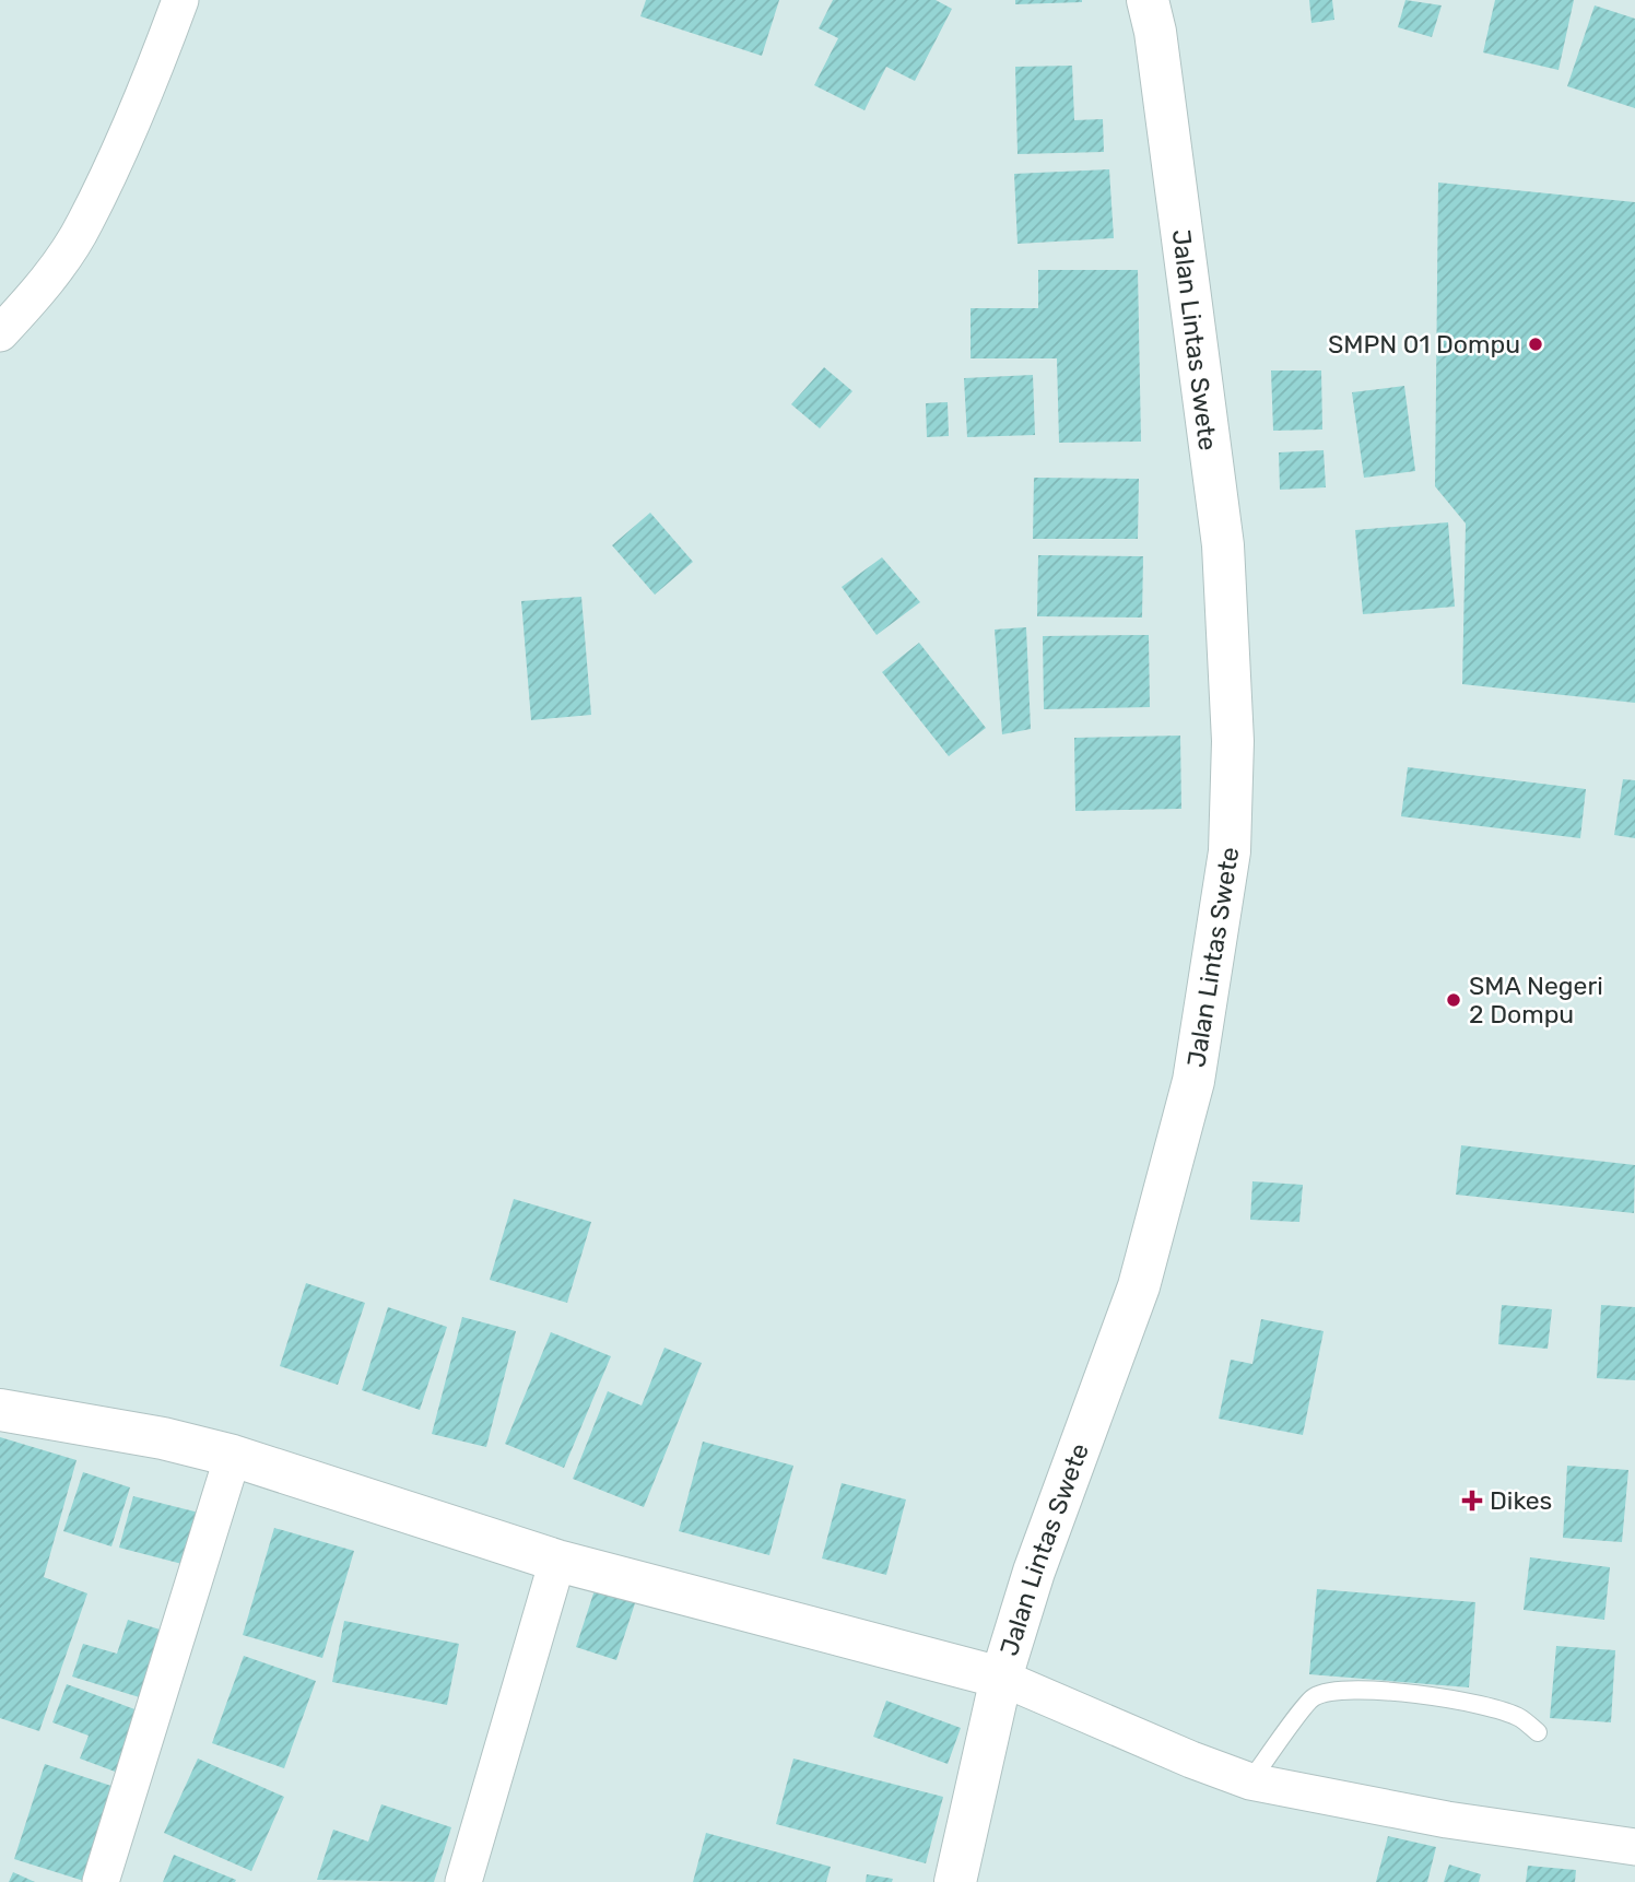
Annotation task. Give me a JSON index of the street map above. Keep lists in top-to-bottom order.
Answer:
{
  "streets": {
    "main road": ["Jalan Lintas Swete"]
  },
  "places": {
    "other": ["SMPN 01 Dompu", "SMA Negeri 2 Dompu"],
    "health": ["Dikes"]
  }
}
